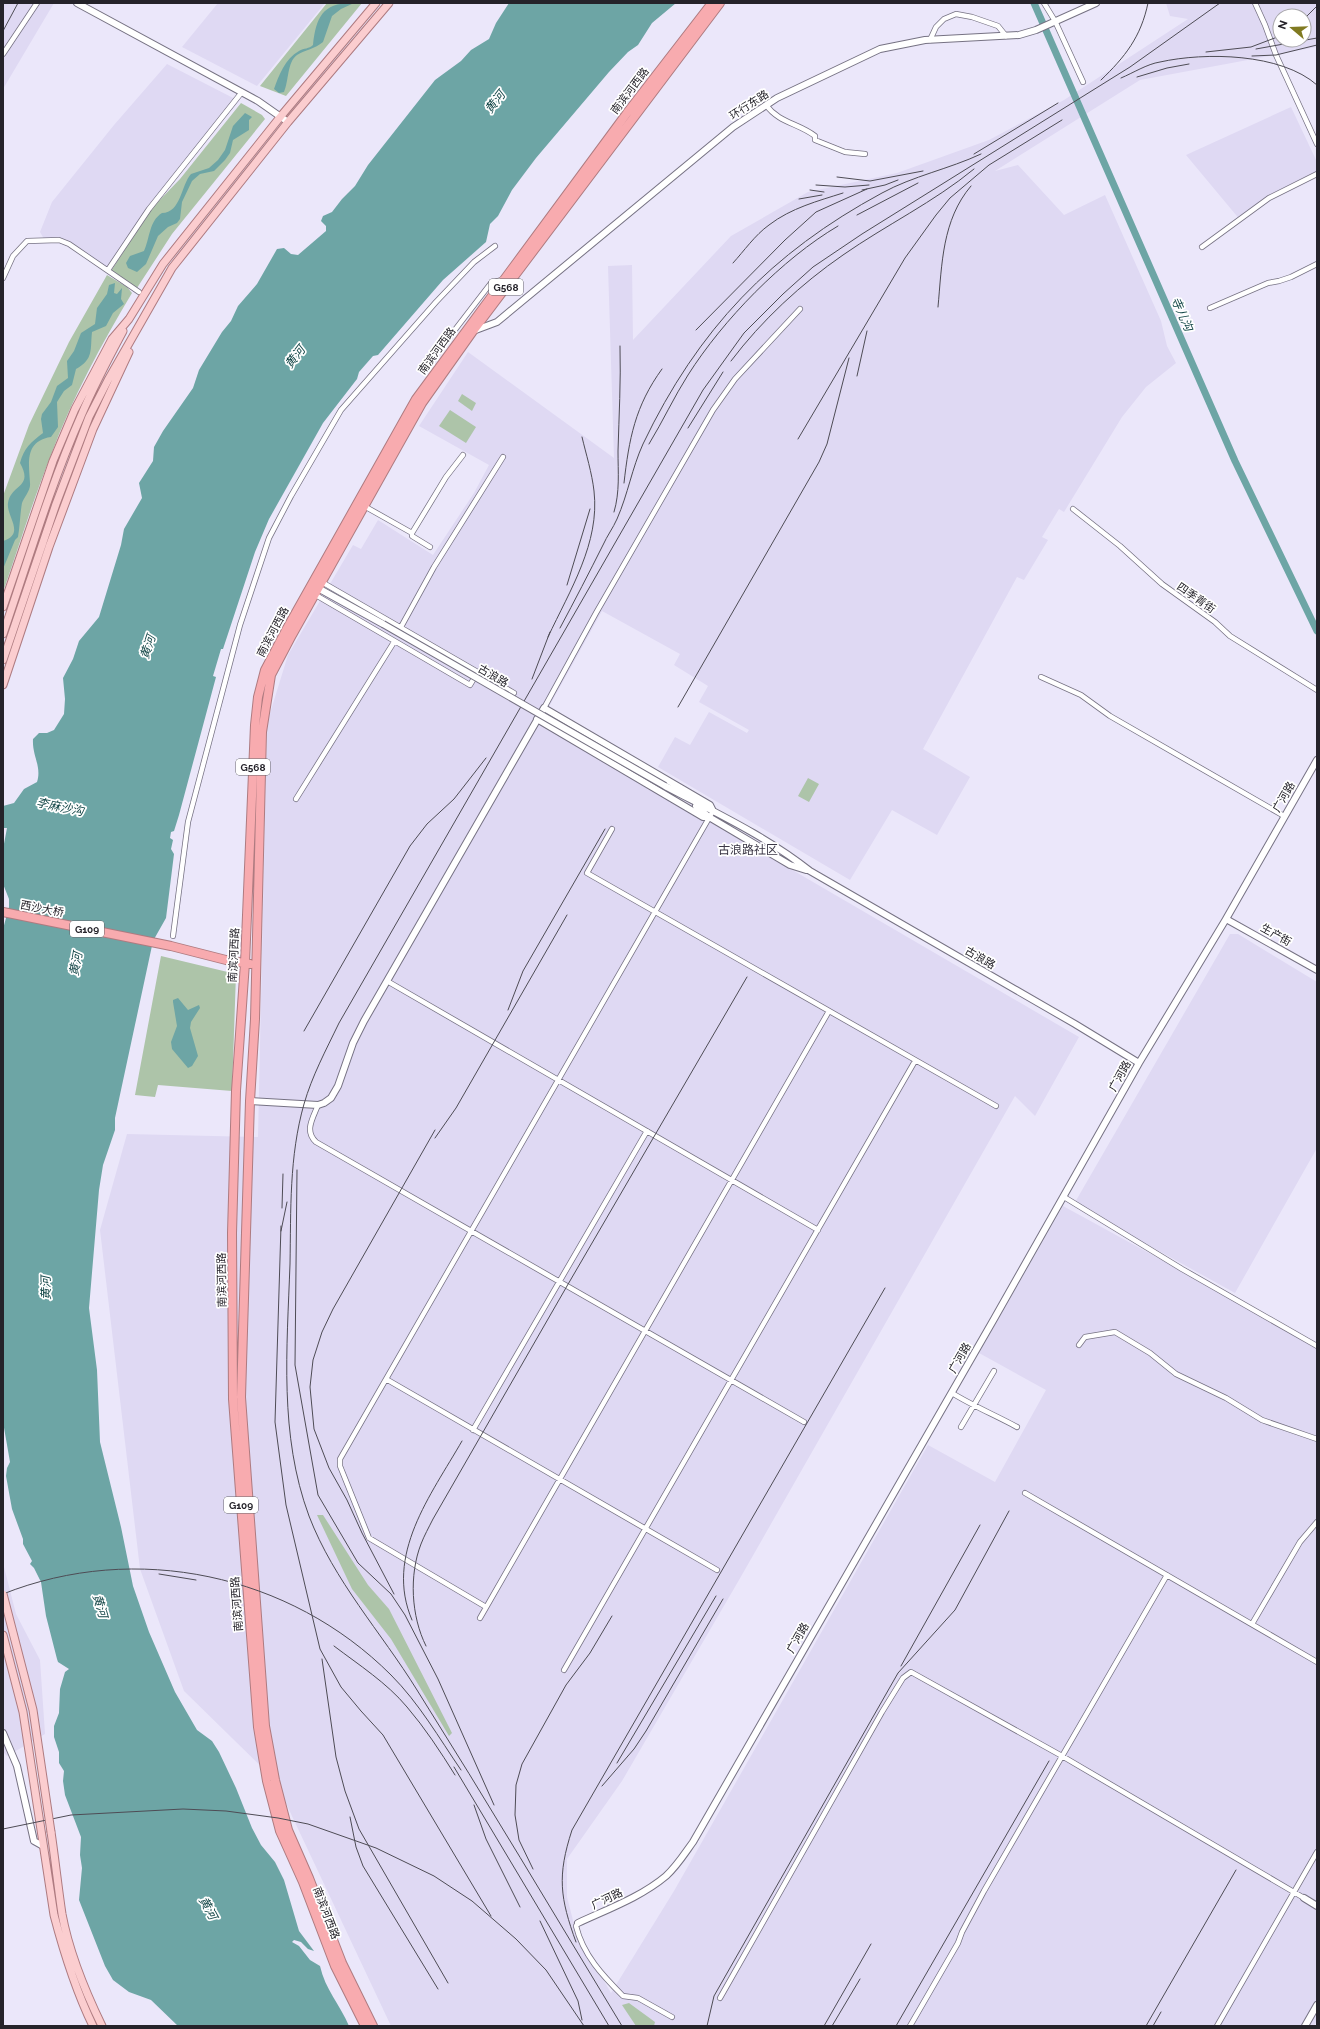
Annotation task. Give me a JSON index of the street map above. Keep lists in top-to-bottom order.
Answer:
{
  "streets": {
    "highway": [
      "南滨河西路",
      "G568",
      "西沙大桥",
      "G109"
    ],
    "street": [
      "环行东路",
      "四季青街",
      "古浪路",
      "广河路",
      "生产街"
    ]
  },
  "crossings": [
    ["南滨河西路", "环行东路"],
    ["南滨河西路", "古浪路"],
    ["南滨河西路", "西沙大桥"],
    ["南滨河西路", "G109"],
    ["古浪路", "广河路"],
    ["广河路", "生产街"],
    ["西沙大桥", "G109"]
  ],
  "districts": ["古浪路社区"],
  "water": ["黄河", "寺儿沟", "李麻沙沟"],
  "north": "left"
}
